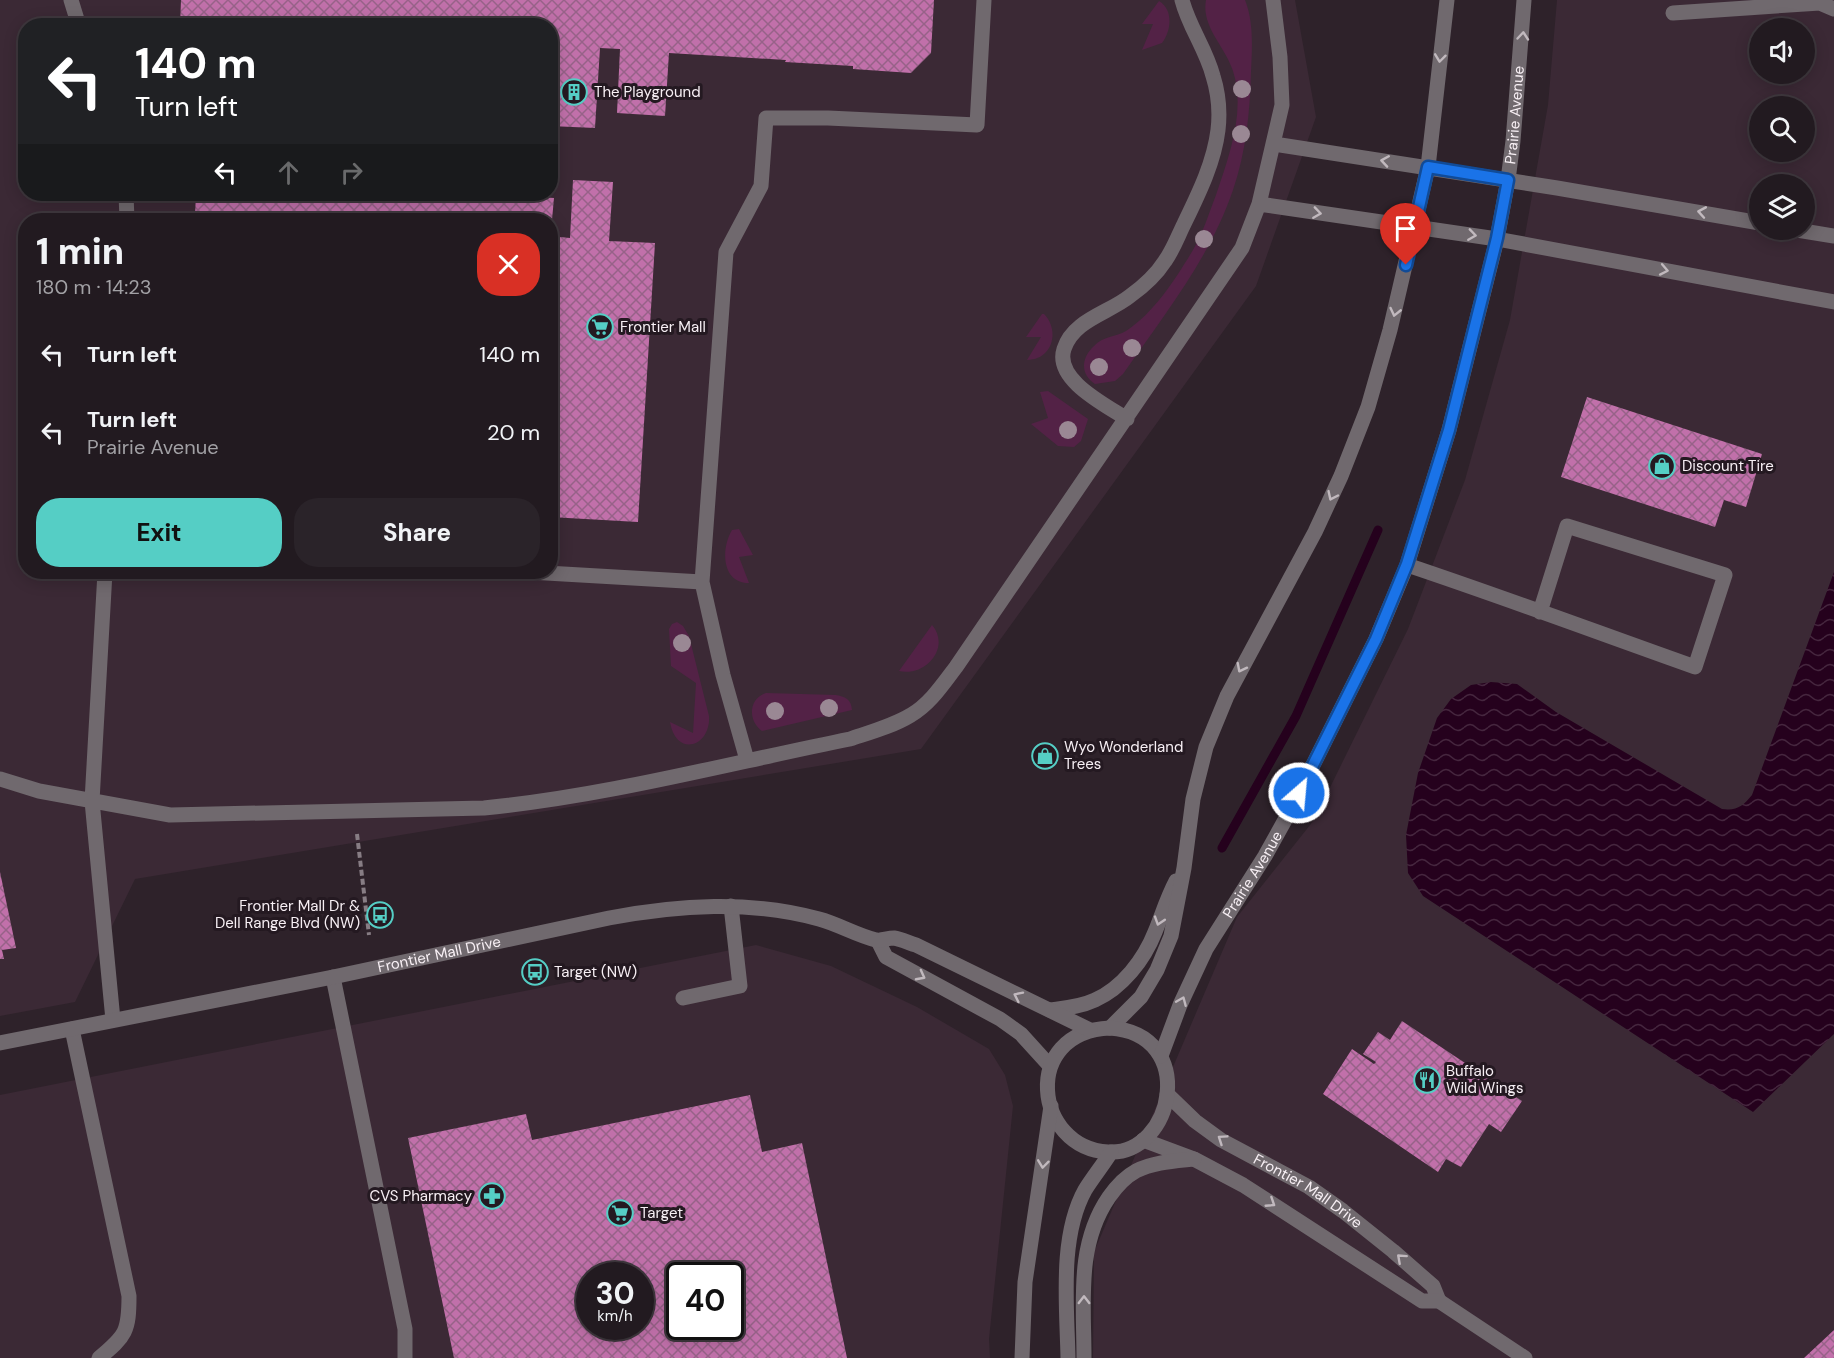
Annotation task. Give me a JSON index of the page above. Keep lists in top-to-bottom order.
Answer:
{
  "streets": {
    "street": ["Prairie Avenue", "Frontier Mall Drive"]
  },
  "crossings": [
    ["Prairie Avenue", "Frontier Mall Drive"]
  ],
  "places": {
    "building": ["The Playground"],
    "supermarket": ["Frontier Mall", "Target"],
    "shop": ["Discount Tire", "Wyo Wonderland Trees"],
    "bus stop": ["Frontier Mall Dr & Dell Range Blvd (NW)", "Target (NW)"],
    "restaurant": ["Buffalo Wild Wings"],
    "pharmacy": ["CVS Pharmacy"]
  },
  "page": {
    "turn": ["140 m", "Turn left"],
    "heading": ["1 min", "180 m · 14:23"],
    "list": [
      {
        "name": "Turn left",
        "value": "140 m"
      },
      {
        "name": "Turn left",
        "note": "Prairie Avenue",
        "value": "20 m"
      }
    ],
    "buttons": ["Exit", "Share"],
    "speed": "30 km/h",
    "limit": "40"
  }
}
